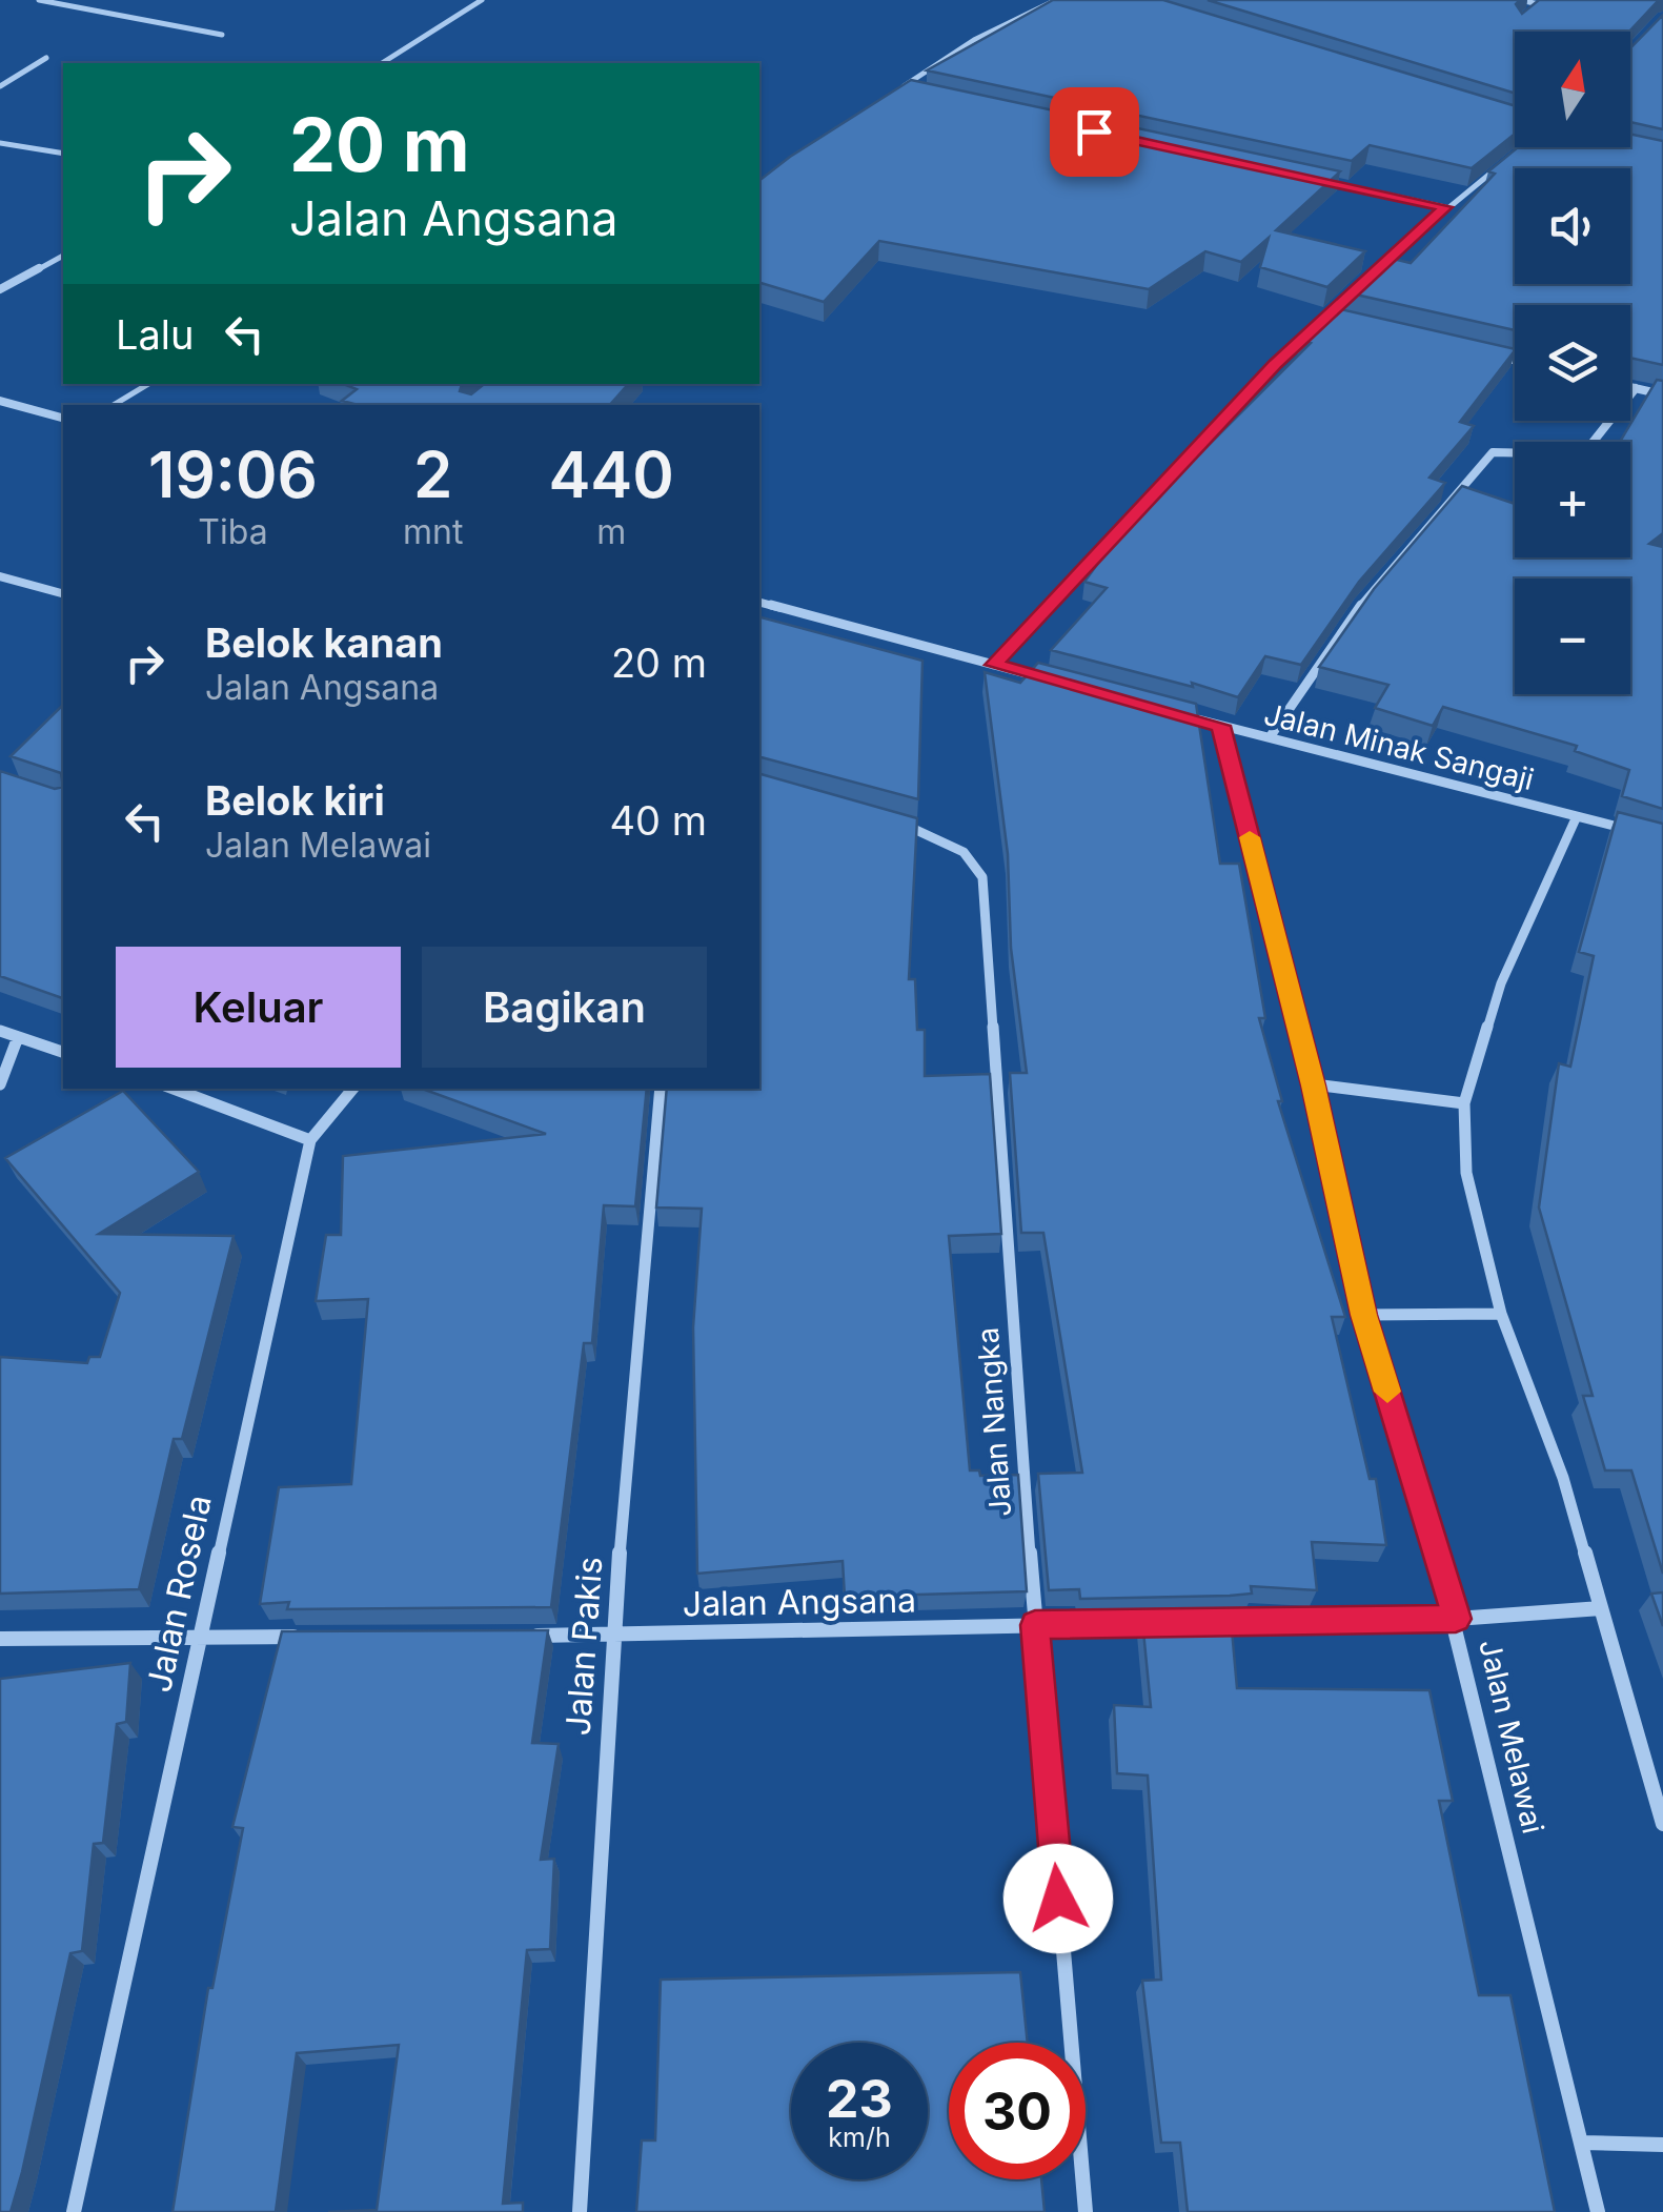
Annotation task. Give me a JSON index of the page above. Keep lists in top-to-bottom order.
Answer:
{
  "streets": {
    "street": [
      "Jalan Minak Sangaji",
      "Jalan Nangka",
      "Jalan Rosela",
      "Jalan Angsana",
      "Jalan Pakis",
      "Jalan Melawai"
    ]
  },
  "crossings": [
    ["Jalan Minak Sangaji", "Jalan Melawai"],
    ["Jalan Nangka", "Jalan Angsana"],
    ["Jalan Angsana", "Jalan Pakis"]
  ],
  "north": "top",
  "page": {
    "map_buttons": ["+", "−"],
    "turn": ["20 m", "Jalan Angsana"],
    "then": "Lalu",
    "eta": [
      "19:06",
      "Tiba",
      "2",
      "mnt",
      "440",
      "m"
    ],
    "list": [
      {
        "name": "Belok kanan",
        "note": "Jalan Angsana",
        "value": "20 m"
      },
      {
        "name": "Belok kiri",
        "note": "Jalan Melawai",
        "value": "40 m"
      }
    ],
    "buttons": ["Keluar", "Bagikan"],
    "speed": "23 km/h",
    "limit": "30"
  }
}
